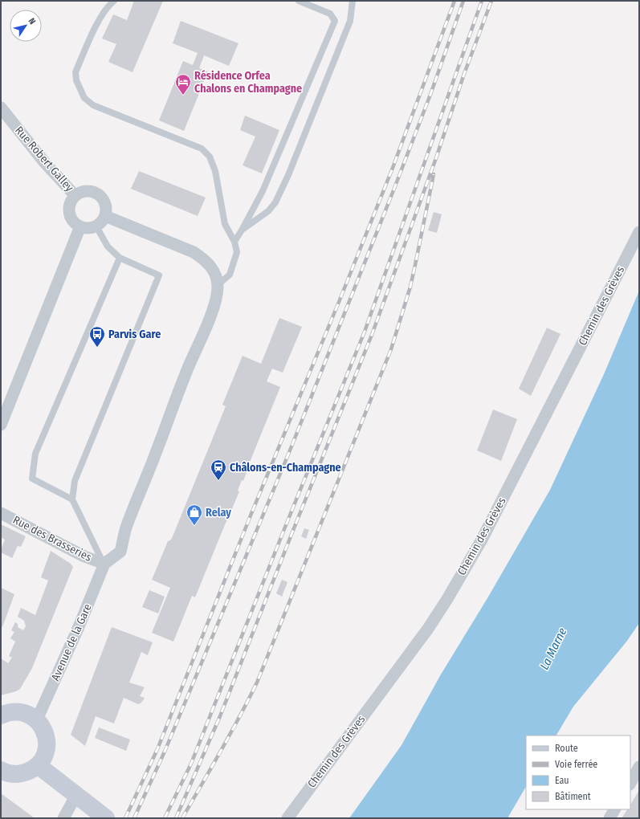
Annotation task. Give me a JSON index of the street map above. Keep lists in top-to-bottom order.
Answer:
{
  "streets": {
    "street": [
      "Rue Robert Galley",
      "Chemin des Grèves",
      "Rue des Brasseries",
      "Avenue de la Gare"
    ]
  },
  "crossings": [
    ["Rue des Brasseries", "Avenue de la Gare"]
  ],
  "water": ["La Marne"],
  "places": {
    "hotel": ["Résidence Orfea Chalons en Champagne"],
    "bus stop": ["Parvis Gare"],
    "station": ["Châlons-en-Champagne"],
    "shop": ["Relay"]
  },
  "legend": [
    "Route",
    "Voie ferrée",
    "Eau",
    "Bâtiment"
  ],
  "north": "top right"
}
